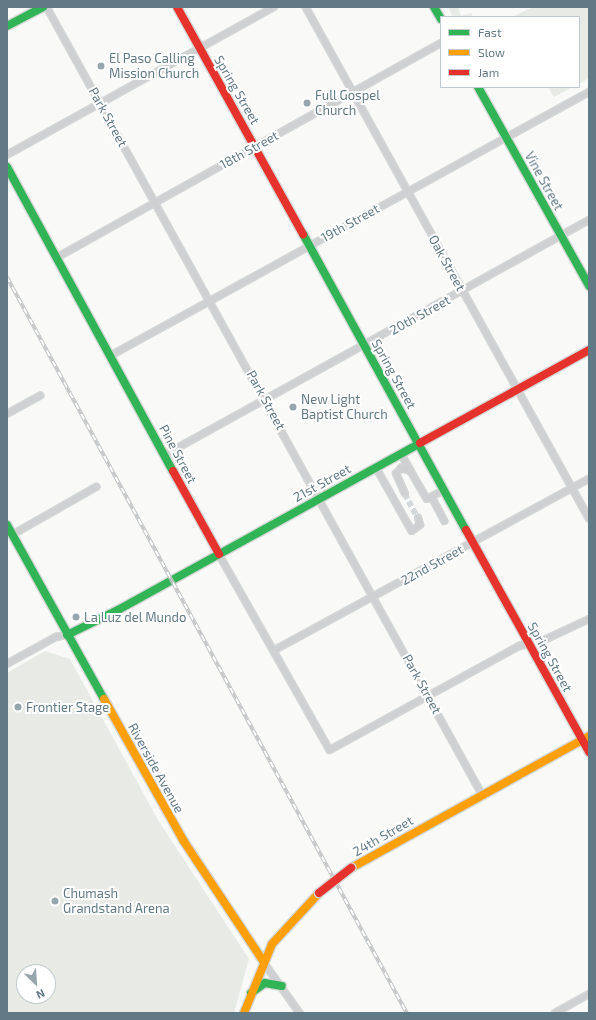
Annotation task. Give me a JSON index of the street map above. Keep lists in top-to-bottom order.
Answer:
{
  "streets": {
    "main road": [
      "Spring Street",
      "Vine Street",
      "Pine Street",
      "21st Street",
      "Riverside Avenue",
      "24th Street"
    ],
    "street": [
      "Park Street",
      "18th Street",
      "19th Street",
      "Oak Street",
      "20th Street",
      "22nd Street"
    ]
  },
  "crossings": [
    ["Spring Street", "18th Street"],
    ["Spring Street", "19th Street"],
    ["Spring Street", "20th Street"],
    ["Spring Street", "21st Street"],
    ["Spring Street", "22nd Street"],
    ["Spring Street", "24th Street"],
    ["Park Street", "18th Street"],
    ["Park Street", "19th Street"],
    ["Park Street", "20th Street"],
    ["Park Street", "Pine Street"],
    ["Park Street", "21st Street"],
    ["Park Street", "22nd Street"],
    ["Park Street", "24th Street"],
    ["18th Street", "Oak Street"],
    ["18th Street", "Pine Street"],
    ["Vine Street", "19th Street"],
    ["Vine Street", "20th Street"],
    ["19th Street", "Oak Street"],
    ["19th Street", "Pine Street"],
    ["Oak Street", "20th Street"],
    ["Oak Street", "21st Street"],
    ["Oak Street", "22nd Street"],
    ["20th Street", "Pine Street"],
    ["Pine Street", "21st Street"],
    ["Pine Street", "22nd Street"],
    ["21st Street", "Riverside Avenue"],
    ["Riverside Avenue", "24th Street"]
  ],
  "places": [
    "El Paso Calling Mission Church",
    "Full Gospel Church",
    "New Light Baptist Church",
    "La Luz del Mundo",
    "Frontier Stage",
    "Chumash Grandstand Arena"
  ],
  "legend": ["Fast", "Slow", "Jam"],
  "north": "bottom right"
}
